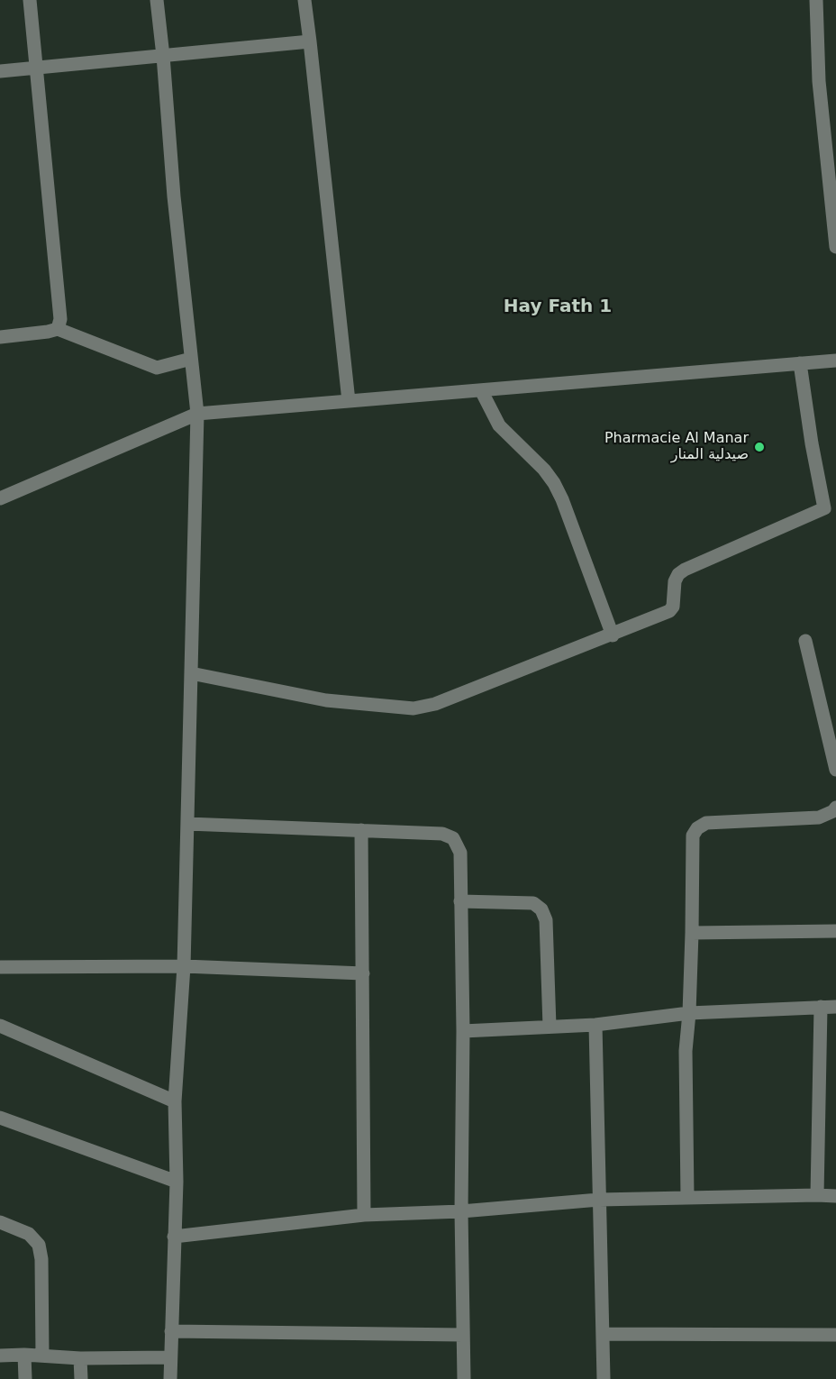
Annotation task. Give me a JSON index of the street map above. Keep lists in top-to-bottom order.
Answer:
{
  "districts": ["Hay Fath 1"],
  "places": ["Pharmacie Al Manar صيدلية المنار"]
}
